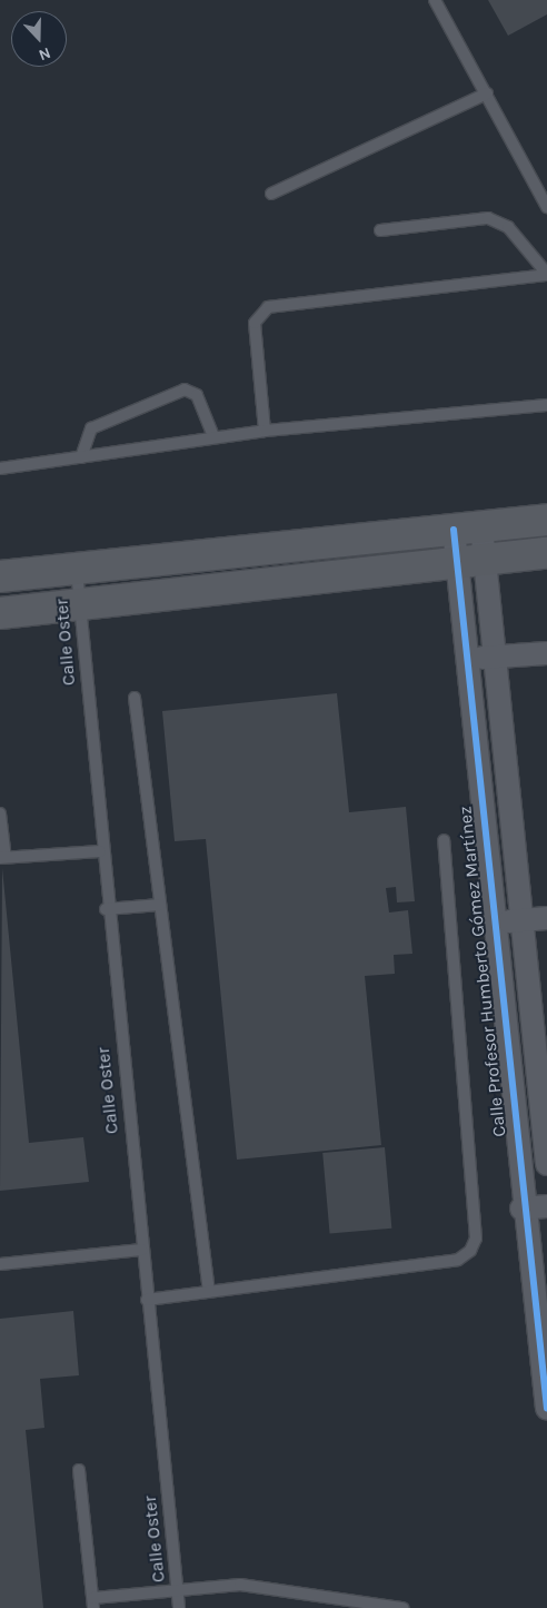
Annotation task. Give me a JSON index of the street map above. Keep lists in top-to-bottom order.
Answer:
{
  "streets": {
    "street": ["Calle Profesor Humberto Gómez Martínez"],
    "lane": ["Calle Oster"]
  },
  "north": "bottom"
}
